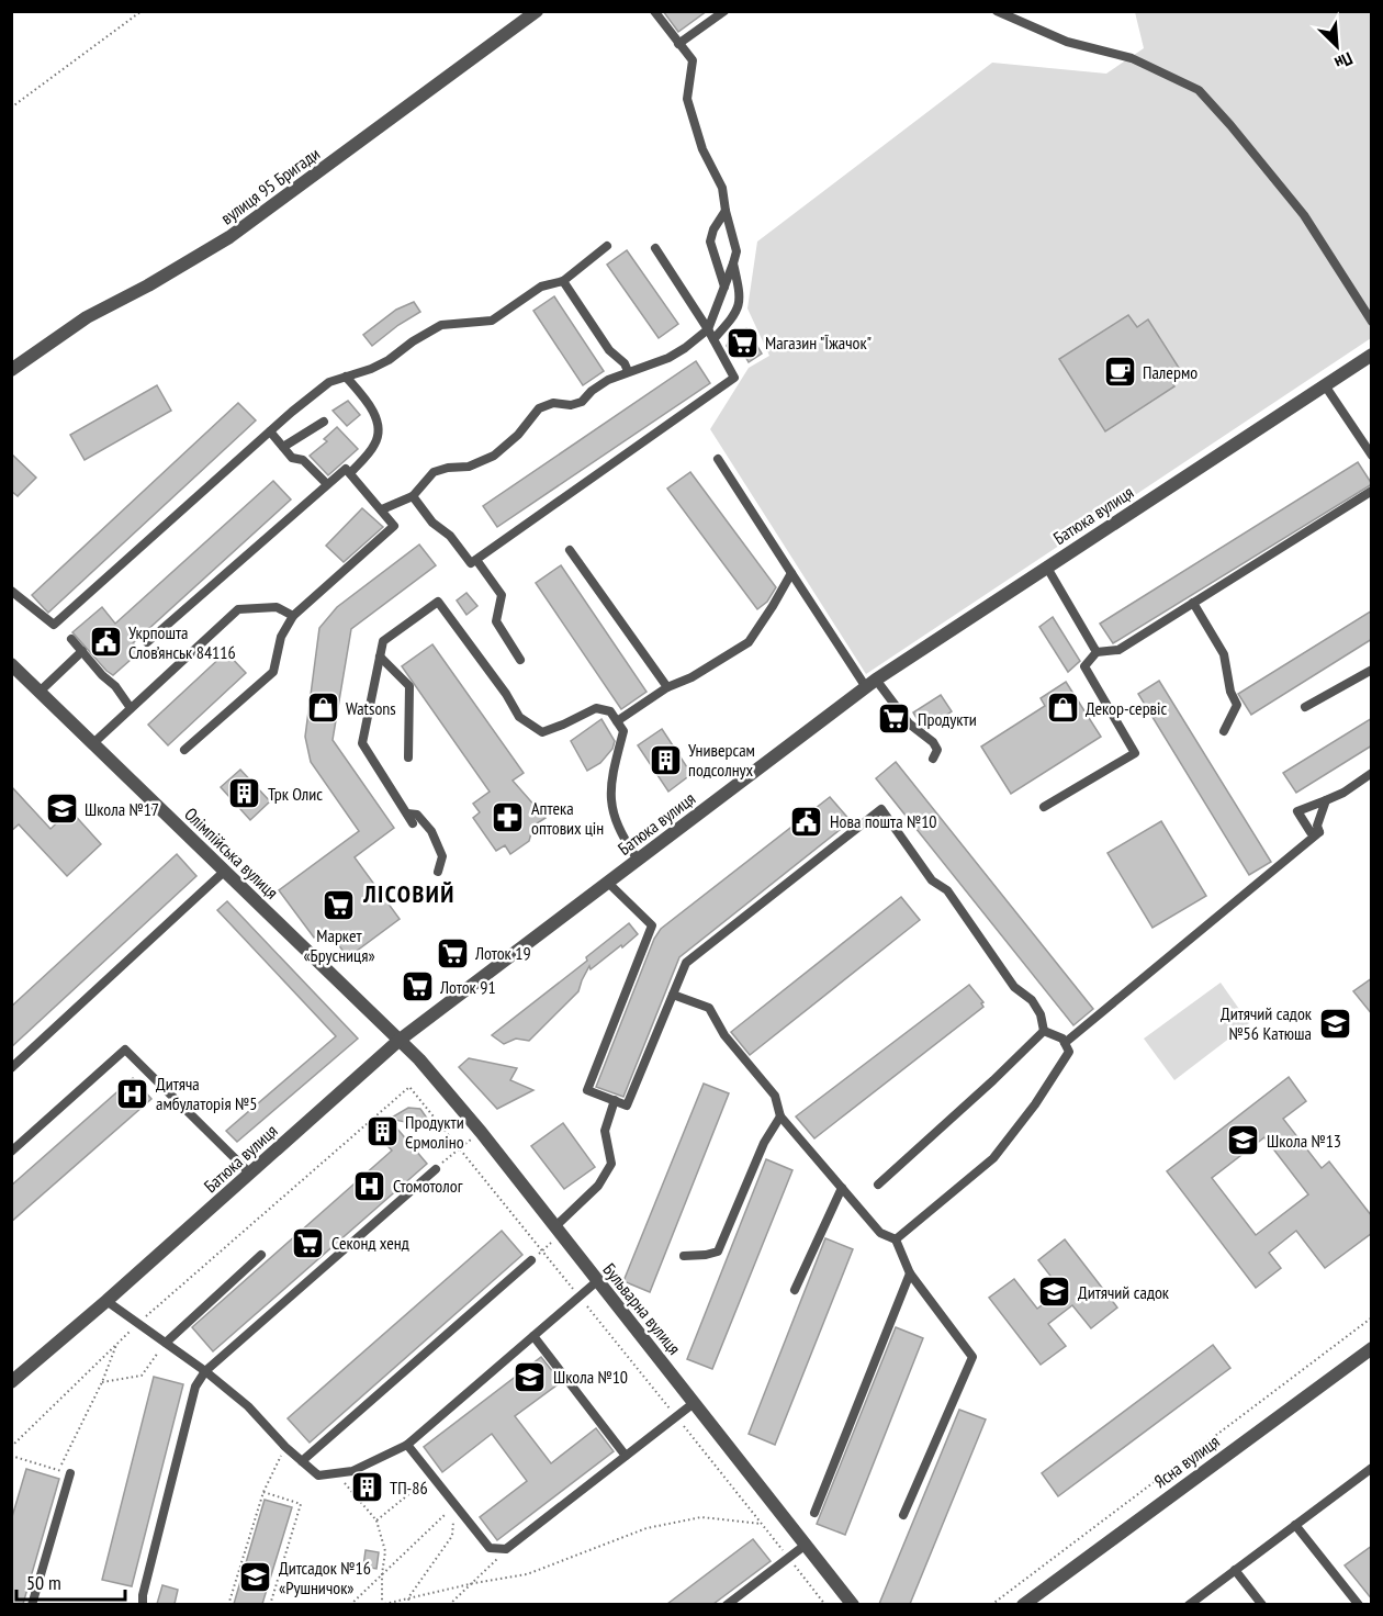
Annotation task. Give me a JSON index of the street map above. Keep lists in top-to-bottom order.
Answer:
{
  "streets": {
    "street": [
      "вулиця 95 Бригади",
      "Батюка вулиця",
      "Олімпійська вулиця",
      "Бульварна вулиця",
      "Ясна вулиця"
    ]
  },
  "crossings": [
    ["Батюка вулиця", "Олімпійська вулиця"],
    ["Батюка вулиця", "Бульварна вулиця"],
    ["Олімпійська вулиця", "Бульварна вулиця"]
  ],
  "districts": ["ЛІСОВИЙ"],
  "places": {
    "supermarket": [
      "Магазин \"Їжачок\"",
      "Продукти",
      "Маркет «Брусниця»",
      "Лоток 19",
      "Лоток 91",
      "Секонд хенд"
    ],
    "cafe": ["Палермо"],
    "public building": ["Укрпошта Слов’янськ 84116", "Нова пошта №10"],
    "shop": ["Watsons", "Декор-сервіс"],
    "building": [
      "Универсам подсолнух",
      "Трк Олис",
      "Продукти Єрмоліно",
      "ТП-86"
    ],
    "school or university": [
      "Школа №17",
      "Дитячий садок №56 Катюша",
      "Школа №13",
      "Дитячий садок",
      "Школа №10",
      "Дитсадок №16 «Рушничок»"
    ],
    "pharmacy": ["Аптека оптових цін"],
    "hospital": ["Дитяча амбулаторія №5", "Стомотолог"]
  },
  "scale_bar": "50 m",
  "north": "bottom right"
}
